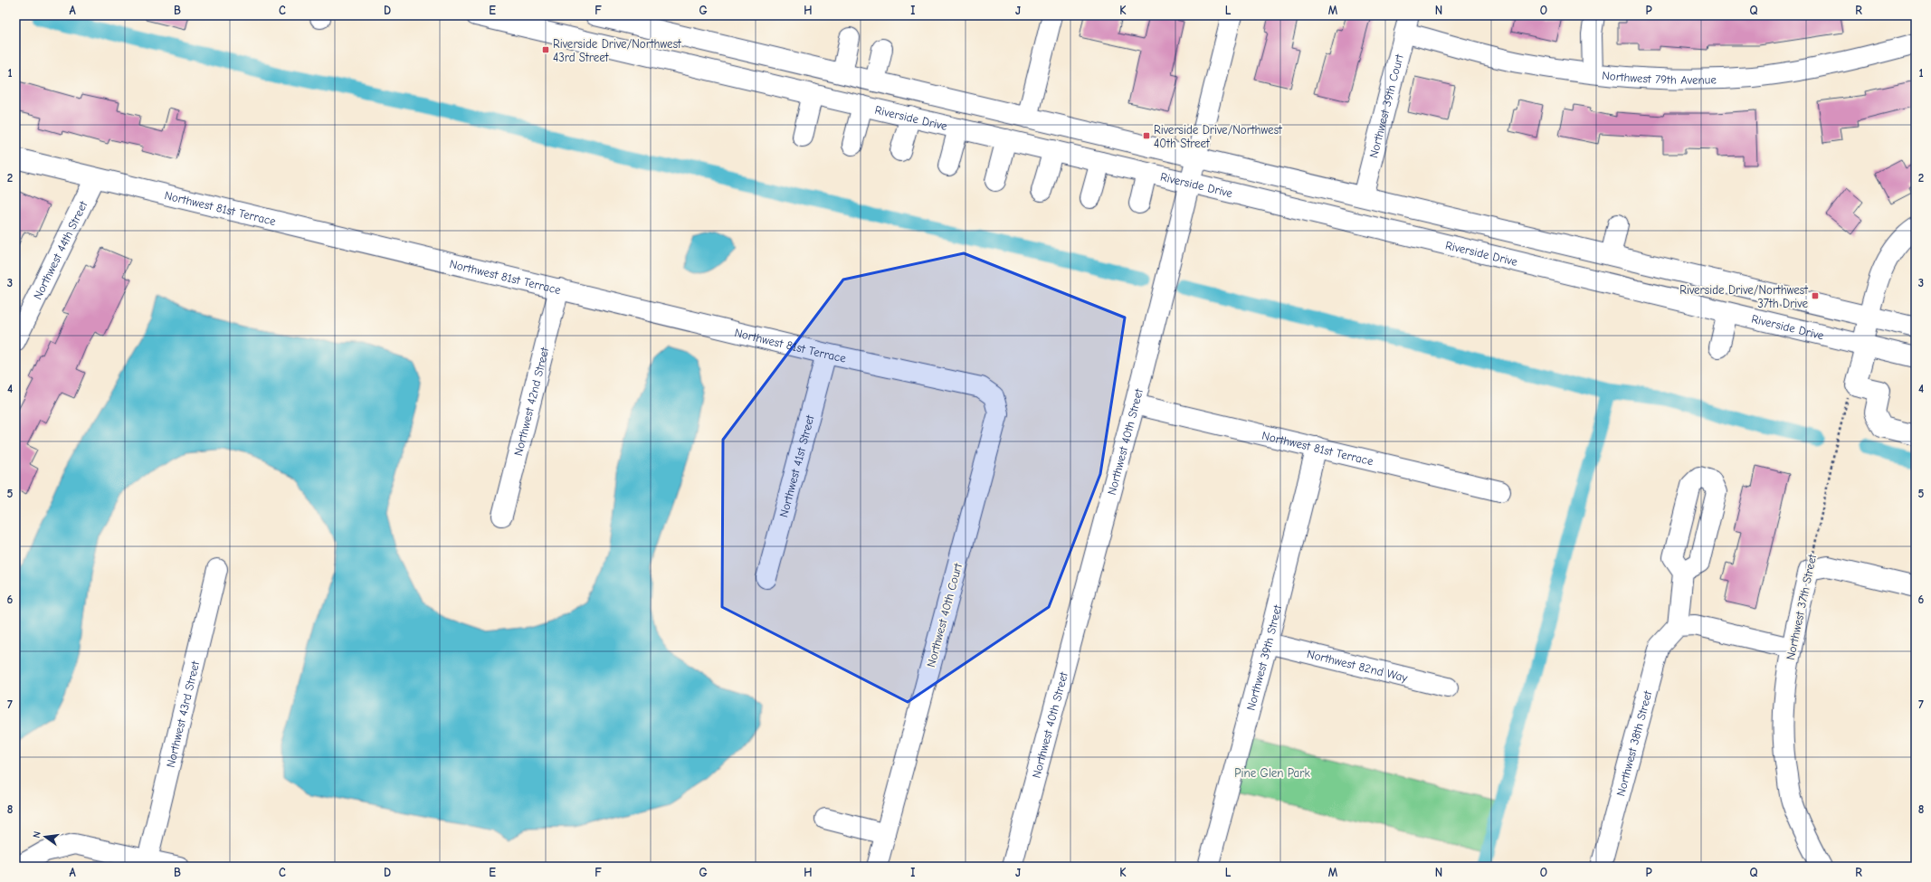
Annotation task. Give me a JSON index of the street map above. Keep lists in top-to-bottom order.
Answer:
{
  "streets": {
    "street": [
      "Northwest 79th Avenue",
      "Northwest 39th Court",
      "Riverside Drive",
      "Northwest 81st Terrace",
      "Northwest 44th Street",
      "Northwest 42nd Street",
      "Northwest 40th Street",
      "Northwest 41st Street",
      "Northwest 37th Street",
      "Northwest 40th Court",
      "Northwest 39th Street",
      "Northwest 82nd Way",
      "Northwest 43rd Street",
      "Northwest 38th Street"
    ]
  },
  "crossings": [
    ["Northwest 79th Avenue", "Northwest 39th Court"],
    ["Riverside Drive", "Northwest 40th Street"],
    ["Northwest 81st Terrace", "Northwest 44th Street"],
    ["Northwest 81st Terrace", "Northwest 42nd Street"],
    ["Northwest 81st Terrace", "Northwest 40th Street"],
    ["Northwest 81st Terrace", "Northwest 41st Street"],
    ["Northwest 81st Terrace", "Northwest 40th Court"],
    ["Northwest 81st Terrace", "Northwest 39th Street"],
    ["Northwest 39th Street", "Northwest 82nd Way"]
  ],
  "parks": ["Pine Glen Park"],
  "places": {
    "transit": ["Riverside Drive/Northwest 43rd Street", "Riverside Drive/Northwest 40th Street", "Riverside Drive/Northwest 37th Drive"]
  },
  "north": "left",
  "grid": {
    "columns": [
      "A",
      "B",
      "C",
      "D",
      "E",
      "F",
      "G",
      "H",
      "I",
      "J",
      "K",
      "L",
      "M",
      "N",
      "O",
      "P",
      "Q",
      "R"
    ],
    "rows": [
      "1",
      "2",
      "3",
      "4",
      "5",
      "6",
      "7",
      "8"
    ]
  }
}
